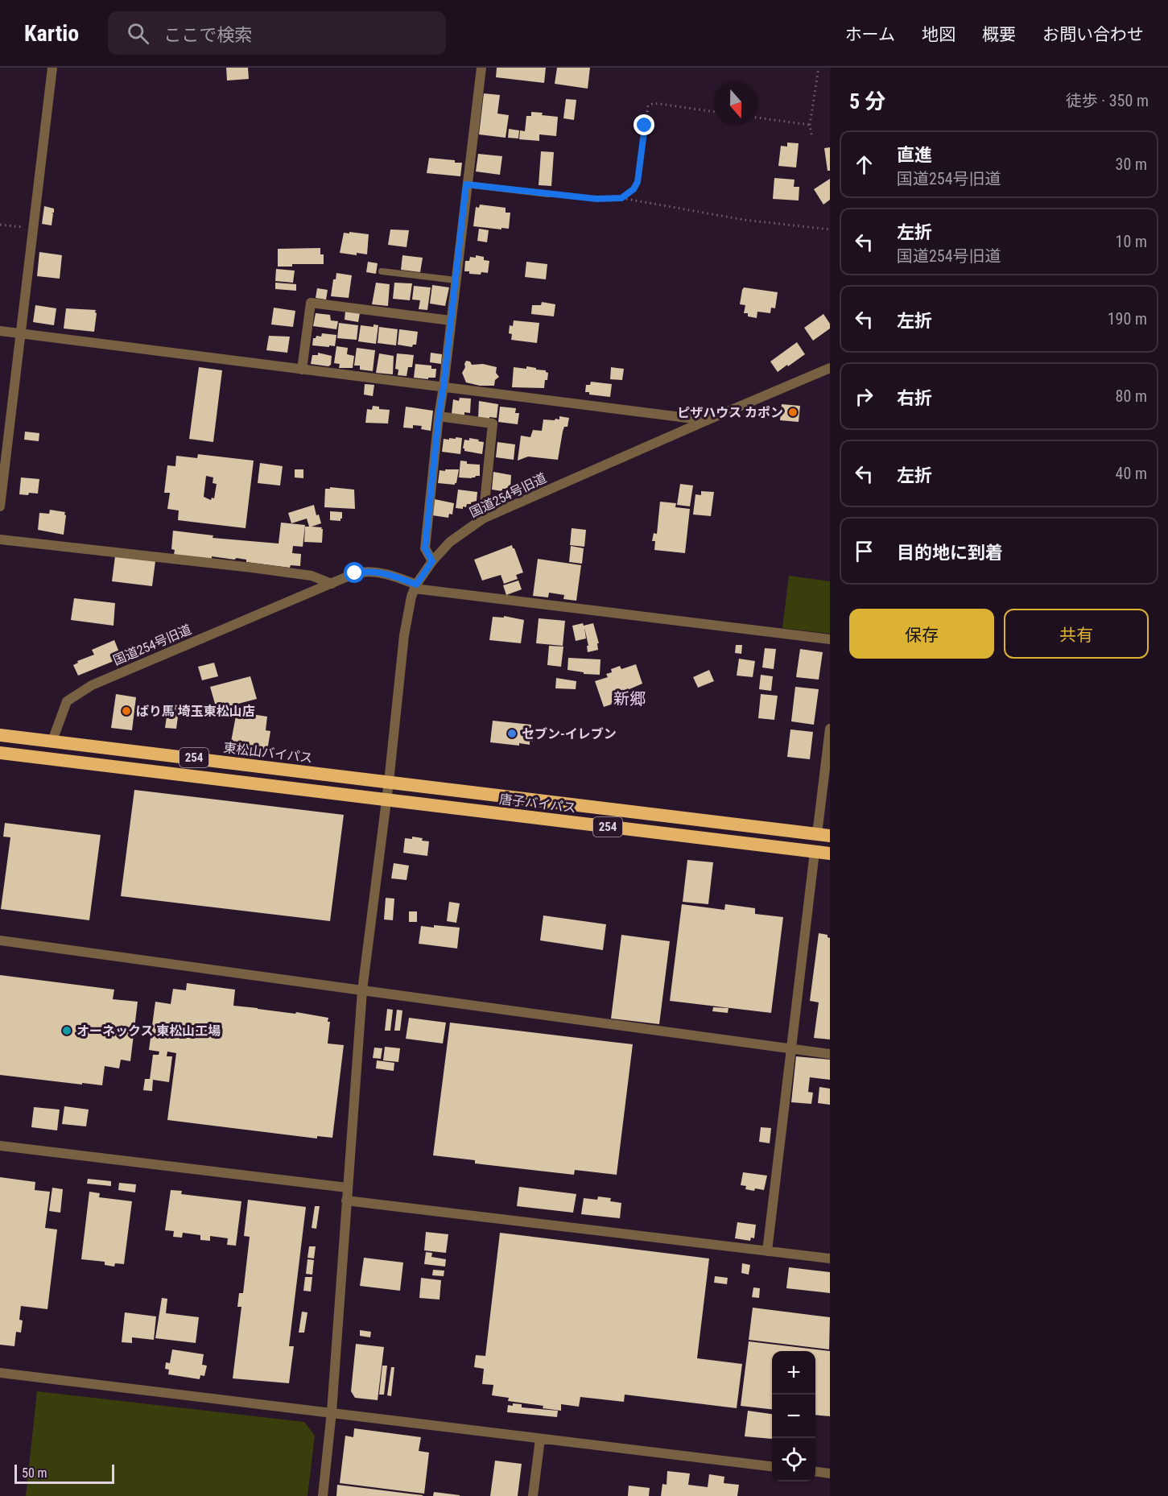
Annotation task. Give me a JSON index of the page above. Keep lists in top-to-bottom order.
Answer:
{
  "streets": {
    "highway": ["東松山バイパス", "254", "唐子バイパス"],
    "street": ["国道254号旧道"]
  },
  "crossings": [
    ["国道254号旧道", "東松山バイパス"],
    ["東松山バイパス", "唐子バイパス"],
    ["254", "唐子バイパス"]
  ],
  "districts": ["新郷"],
  "places": [
    "ピザハウス カポン",
    "ばり馬 埼玉東松山店",
    "セブン-イレブン",
    "オーネックス 東松山工場"
  ],
  "scale_bar": "50 m",
  "north": "bottom",
  "page": {
    "header": "Kartio",
    "search": "ここで検索",
    "nav": [
      "ホーム",
      "地図",
      "概要",
      "お問い合わせ"
    ],
    "heading": ["5 分", "徒歩 · 350 m"],
    "list": [
      ["直進", "国道254号旧道", "30 m"],
      ["左折", "国道254号旧道", "10 m"],
      ["左折", "190 m"],
      ["右折", "80 m"],
      ["左折", "40 m"],
      "目的地に到着"
    ],
    "buttons": ["保存", "共有"],
    "map_buttons": ["+", "−"],
    "scale": "50 m"
  }
}
